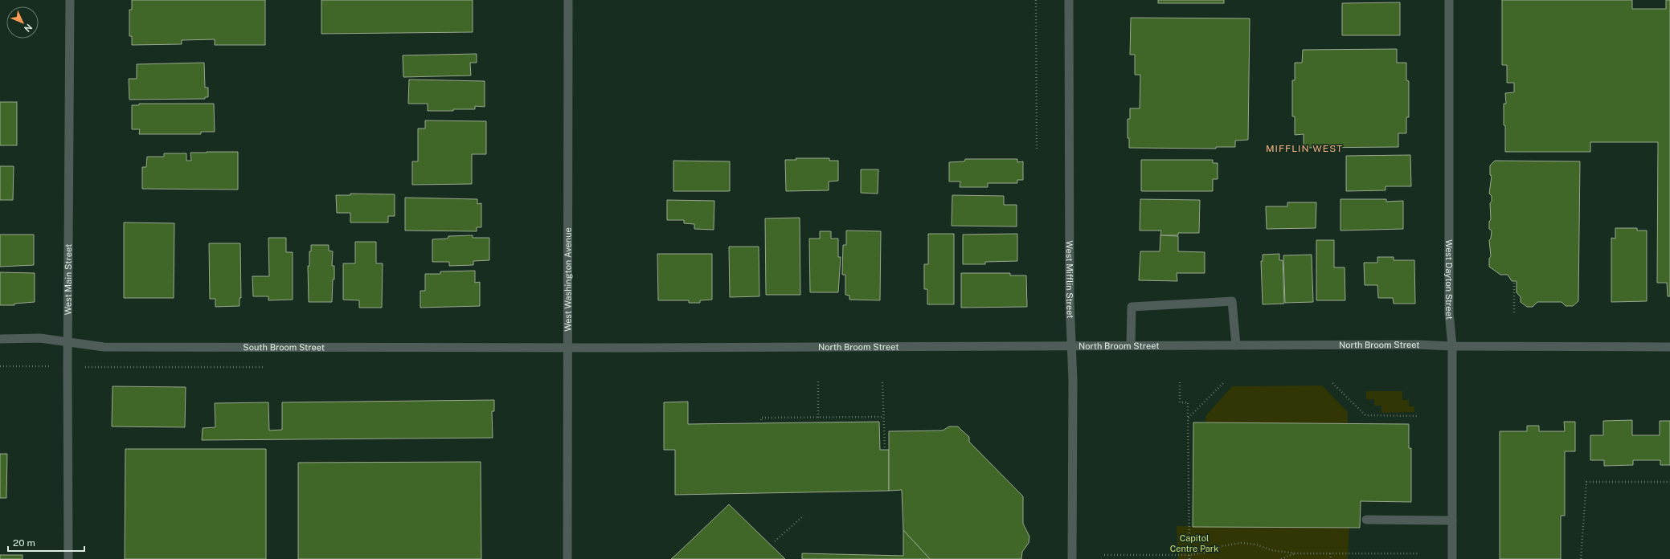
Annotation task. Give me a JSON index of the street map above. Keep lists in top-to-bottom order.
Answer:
{
  "streets": {
    "street": [
      "West Main Street",
      "West Washington Avenue",
      "West Mifflin Street",
      "West Dayton Street",
      "North Broom Street",
      "South Broom Street"
    ]
  },
  "crossings": [
    ["West Main Street", "South Broom Street"],
    ["West Washington Avenue", "North Broom Street"],
    ["West Washington Avenue", "South Broom Street"],
    ["West Mifflin Street", "North Broom Street"],
    ["West Dayton Street", "North Broom Street"],
    ["North Broom Street", "South Broom Street"]
  ],
  "districts": ["MIFFLIN WEST"],
  "parks": ["Capitol Centre Park"],
  "scale_bar": "20 m",
  "north": "bottom right"
}
